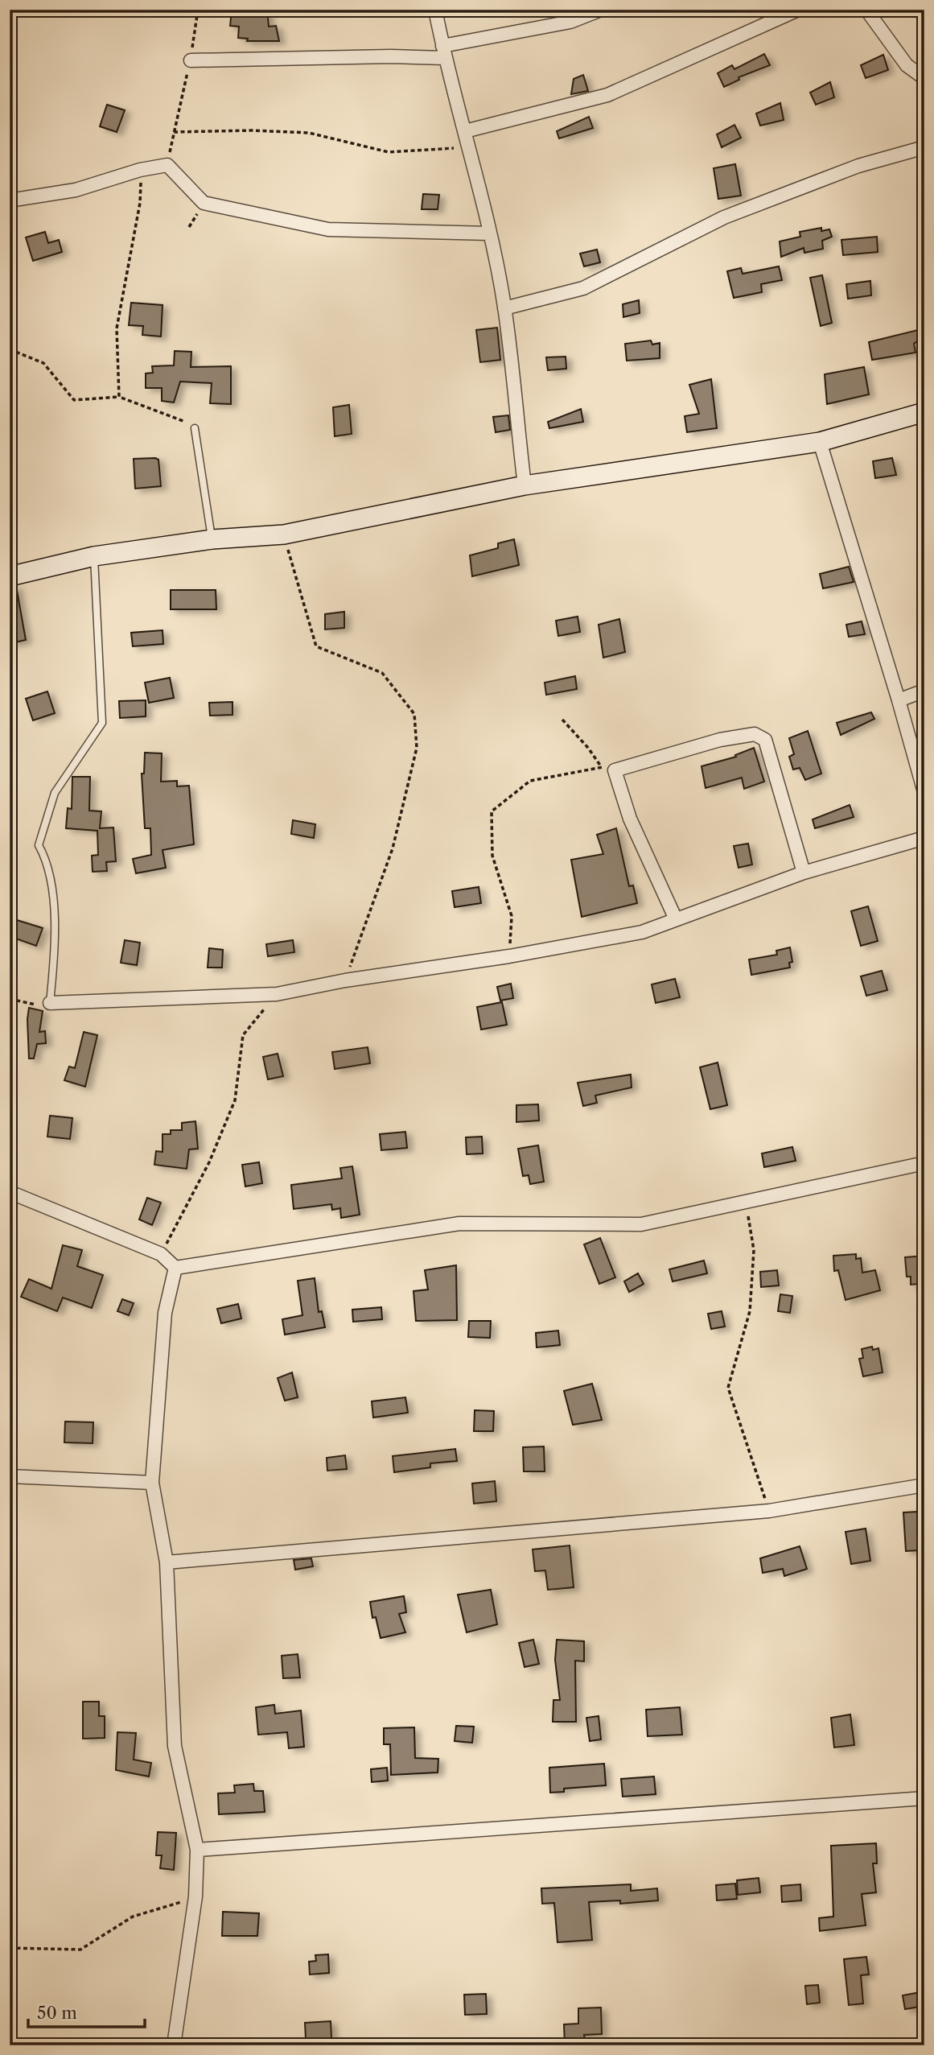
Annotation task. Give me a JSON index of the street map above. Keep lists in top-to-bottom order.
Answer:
{
  "scale_bar": "50 m"
}
